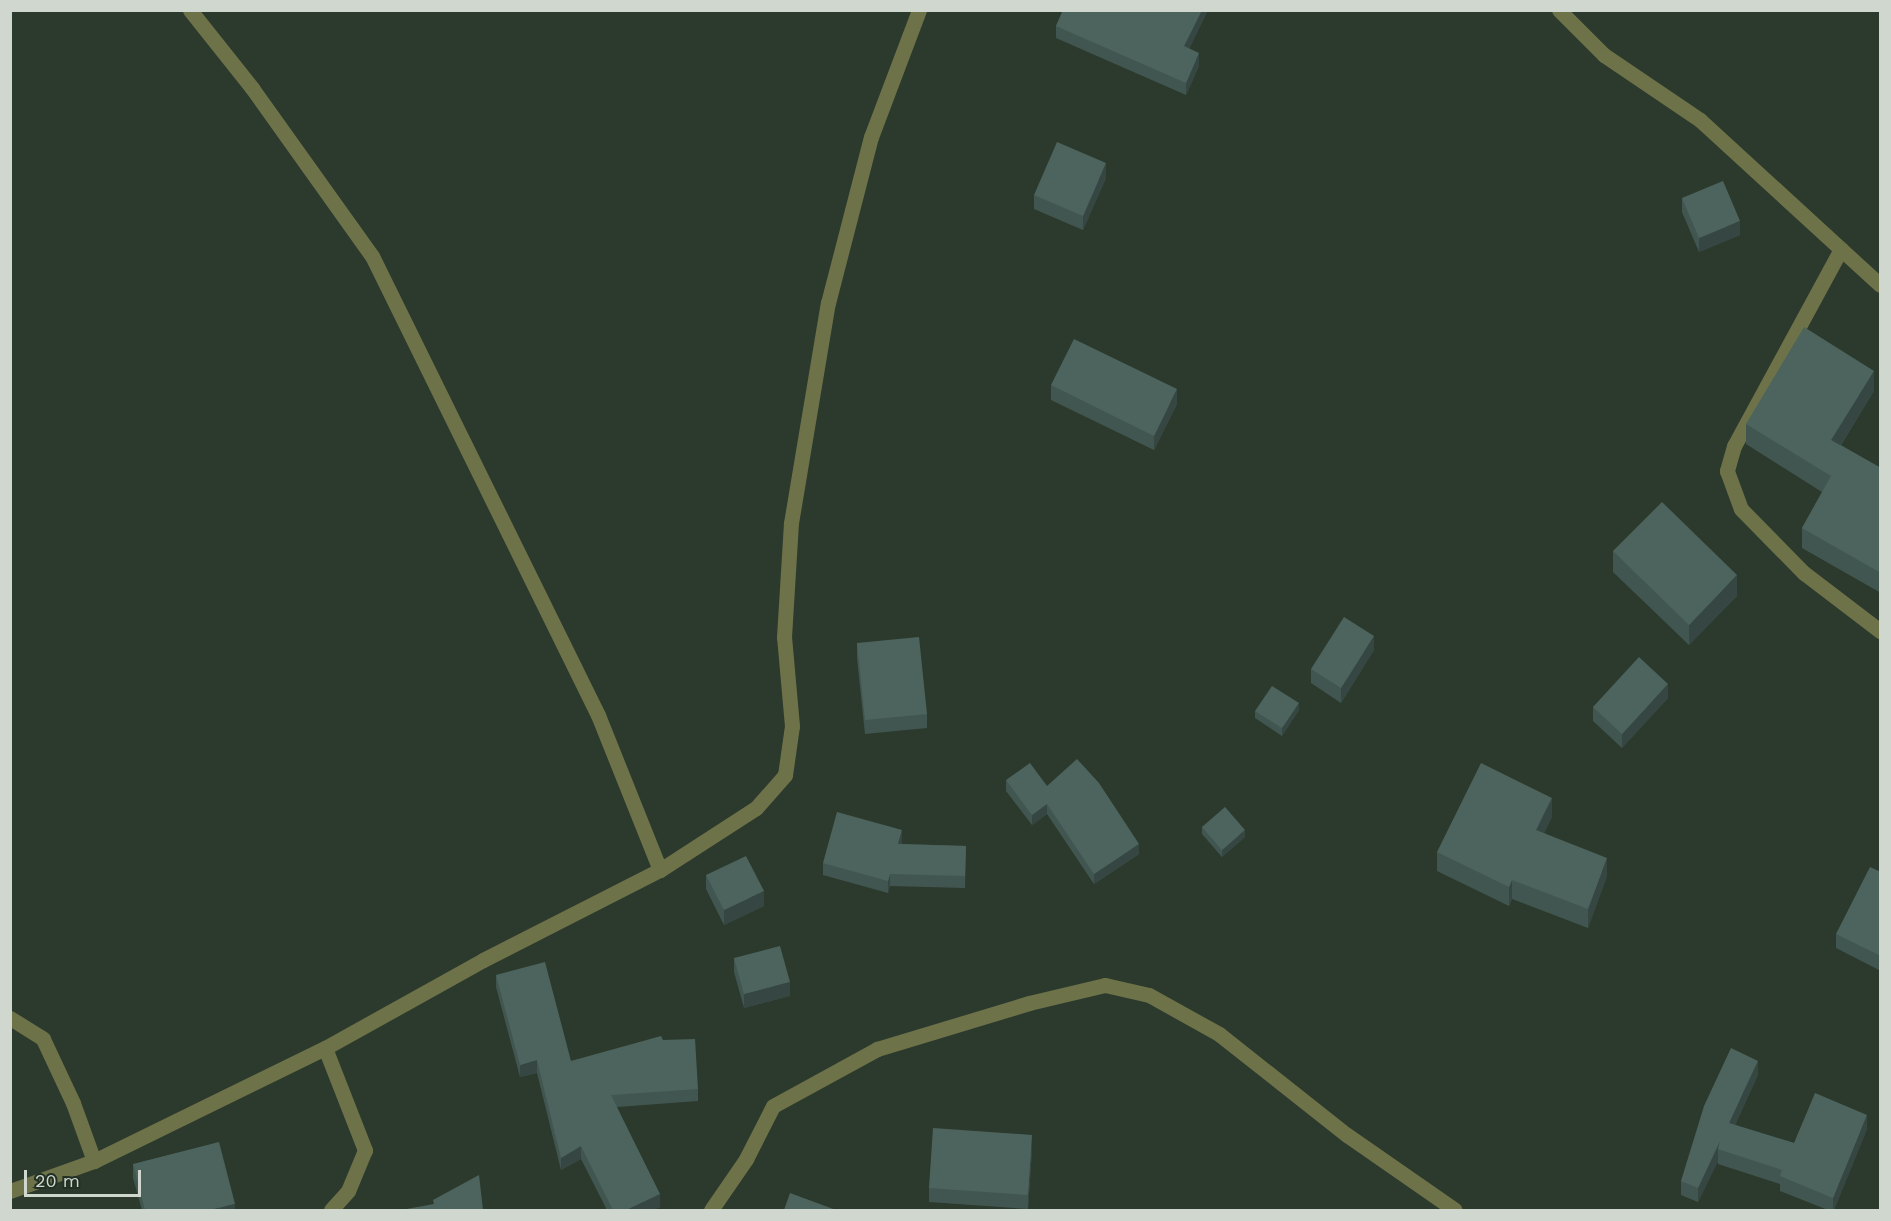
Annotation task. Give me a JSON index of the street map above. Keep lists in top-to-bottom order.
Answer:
{
  "scale_bar": "20 m"
}
